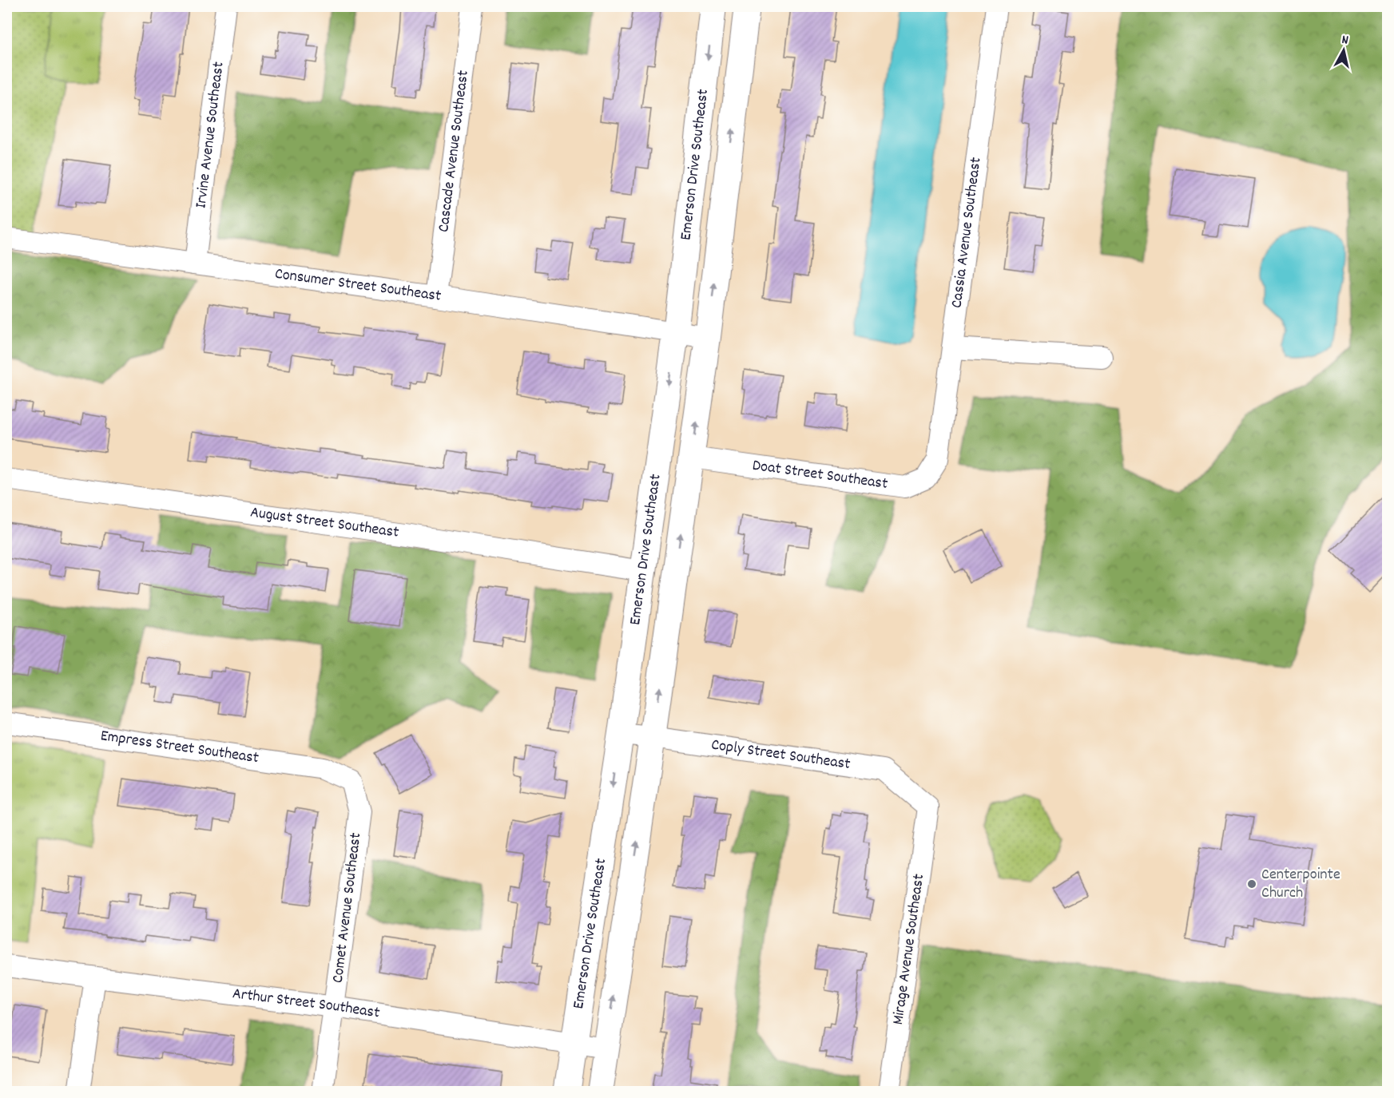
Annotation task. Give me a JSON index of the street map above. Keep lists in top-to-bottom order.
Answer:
{
  "streets": {
    "street": [
      "Irvine Avenue Southeast",
      "Cascade Avenue Southeast",
      "Emerson Drive Southeast",
      "Cassia Avenue Southeast",
      "Consumer Street Southeast",
      "Doat Street Southeast",
      "August Street Southeast",
      "Empress Street Southeast",
      "Coply Street Southeast",
      "Comet Avenue Southeast",
      "Mirage Avenue Southeast",
      "Arthur Street Southeast"
    ]
  },
  "crossings": [
    ["Irvine Avenue Southeast", "Consumer Street Southeast"],
    ["Cascade Avenue Southeast", "Consumer Street Southeast"],
    ["Emerson Drive Southeast", "Consumer Street Southeast"],
    ["Emerson Drive Southeast", "Doat Street Southeast"],
    ["Emerson Drive Southeast", "August Street Southeast"],
    ["Emerson Drive Southeast", "Coply Street Southeast"],
    ["Emerson Drive Southeast", "Arthur Street Southeast"],
    ["Cassia Avenue Southeast", "Doat Street Southeast"],
    ["Empress Street Southeast", "Comet Avenue Southeast"],
    ["Coply Street Southeast", "Mirage Avenue Southeast"],
    ["Comet Avenue Southeast", "Arthur Street Southeast"]
  ],
  "places": ["Centerpointe Church"],
  "north": "top"
}
